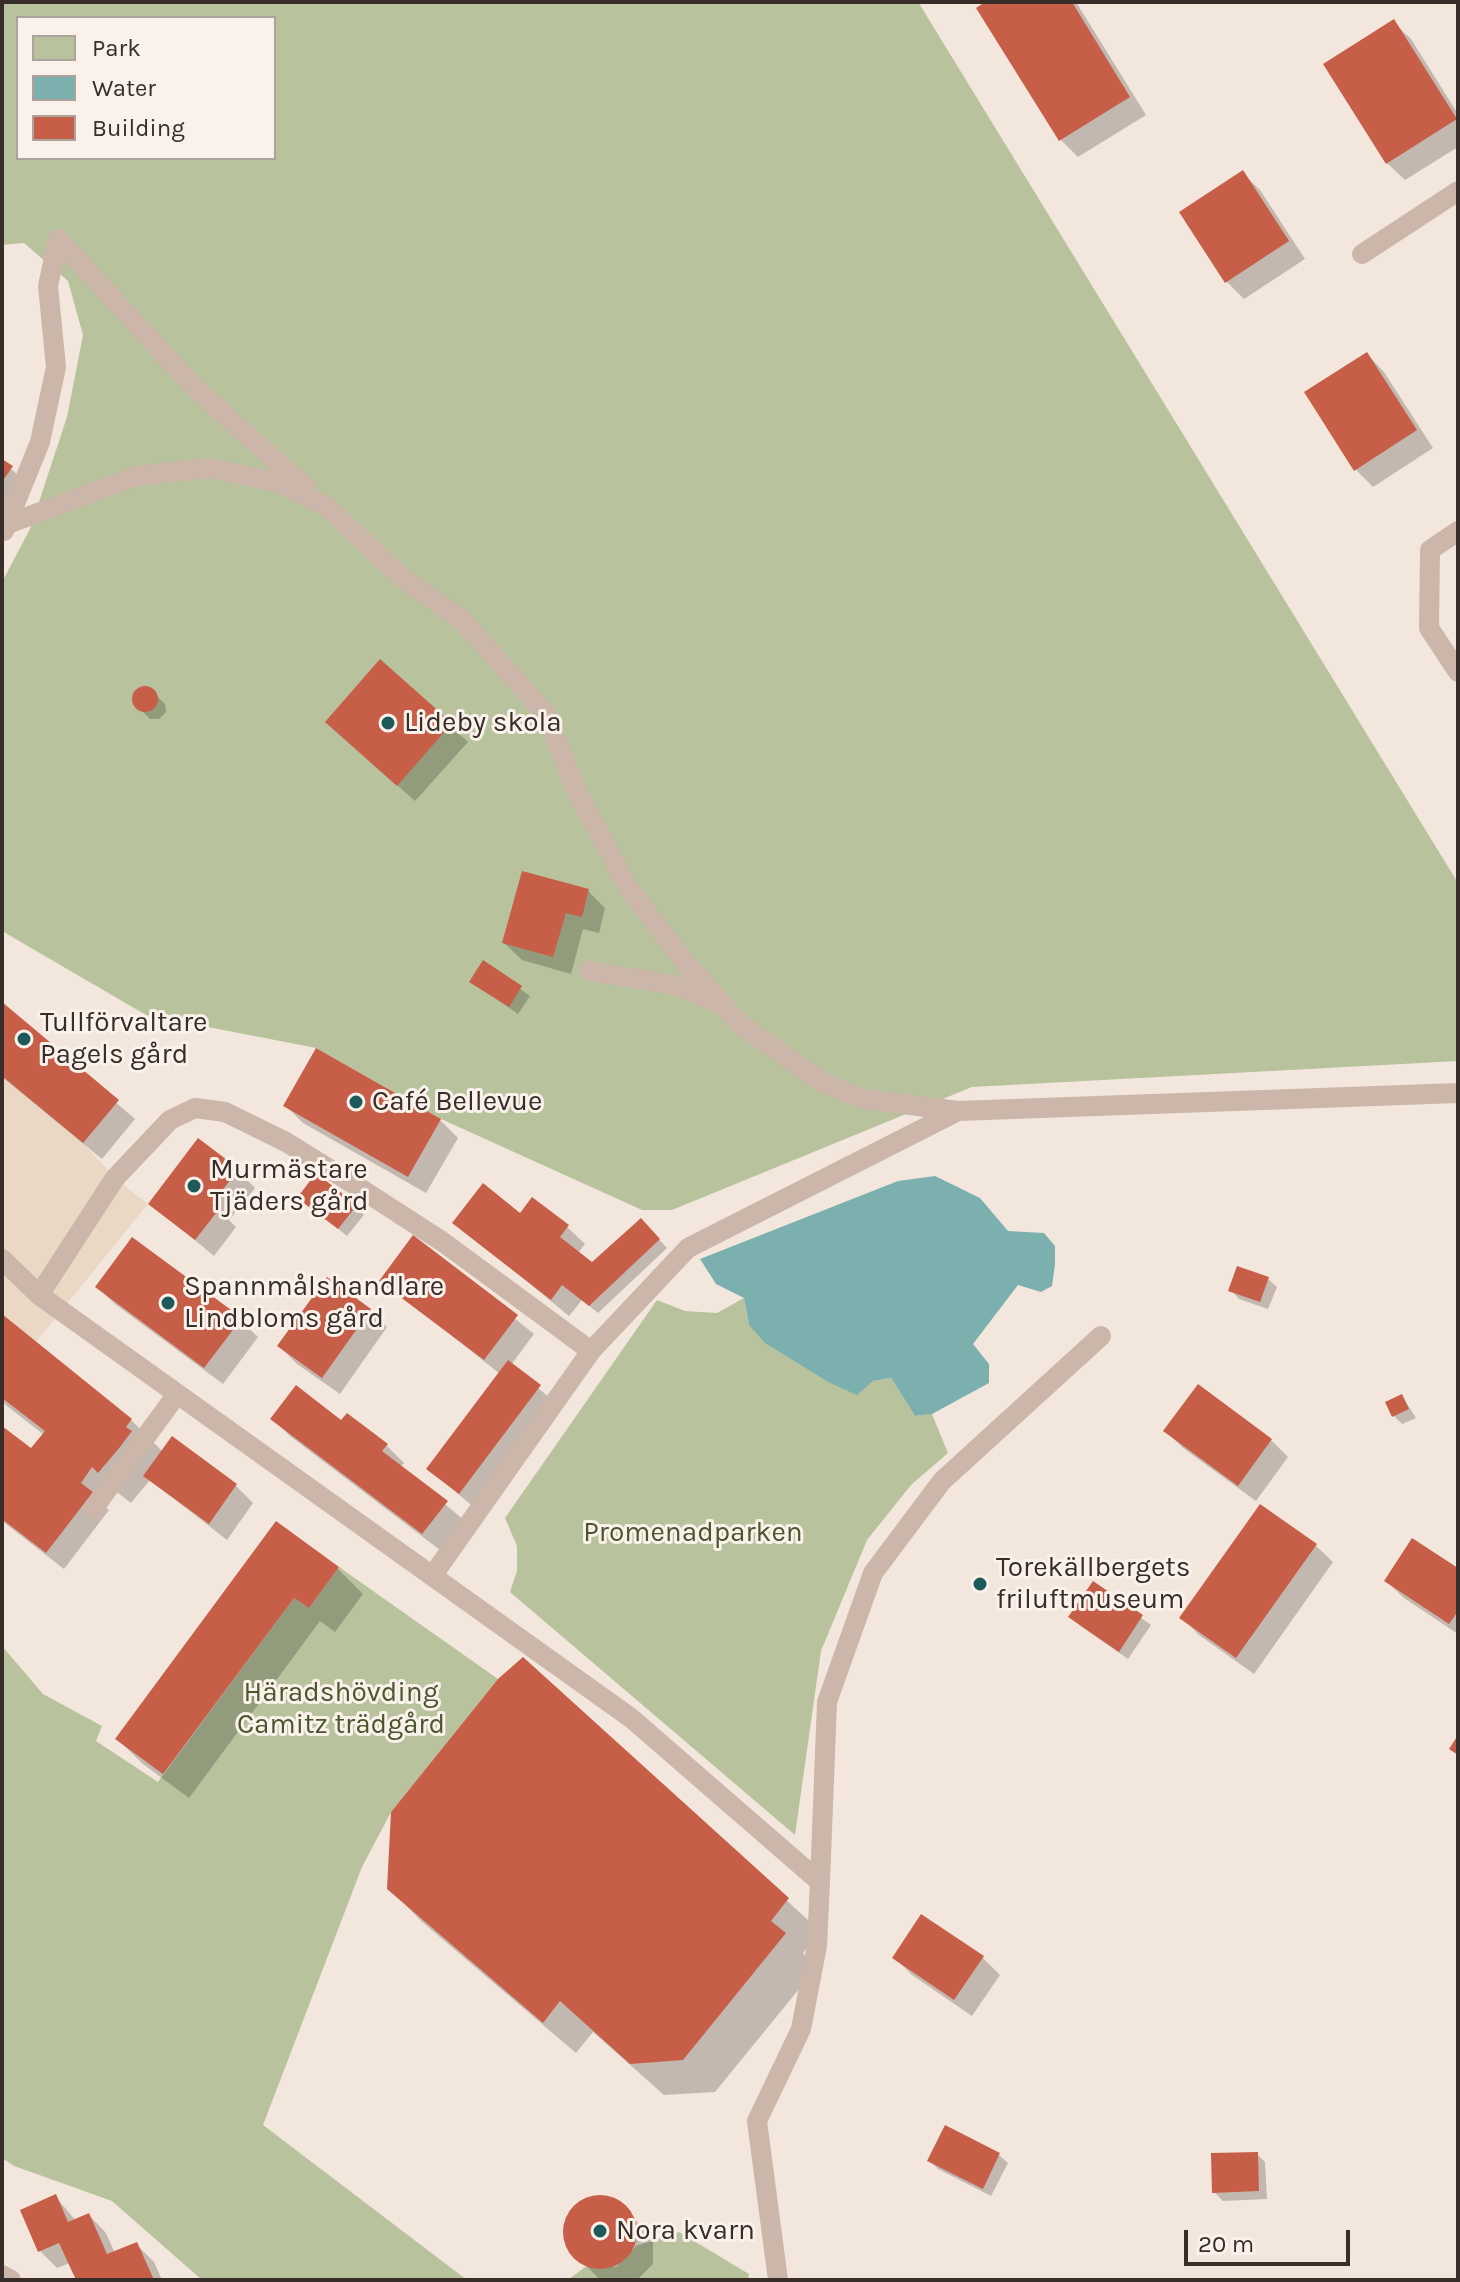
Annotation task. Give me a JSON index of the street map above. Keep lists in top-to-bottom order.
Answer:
{
  "parks": ["Promenadparken", "Häradshövding Camitz trädgård"],
  "places": [
    "Lideby skola",
    "Tullförvaltare Pagels gård",
    "Café Bellevue",
    "Murmästare Tjäders gård",
    "Spannmålshandlare Lindbloms gård",
    "Torekällbergets friluftmuseum",
    "Nora kvarn"
  ],
  "legend": ["Park", "Water", "Building"],
  "scale_bar": "20 m"
}
